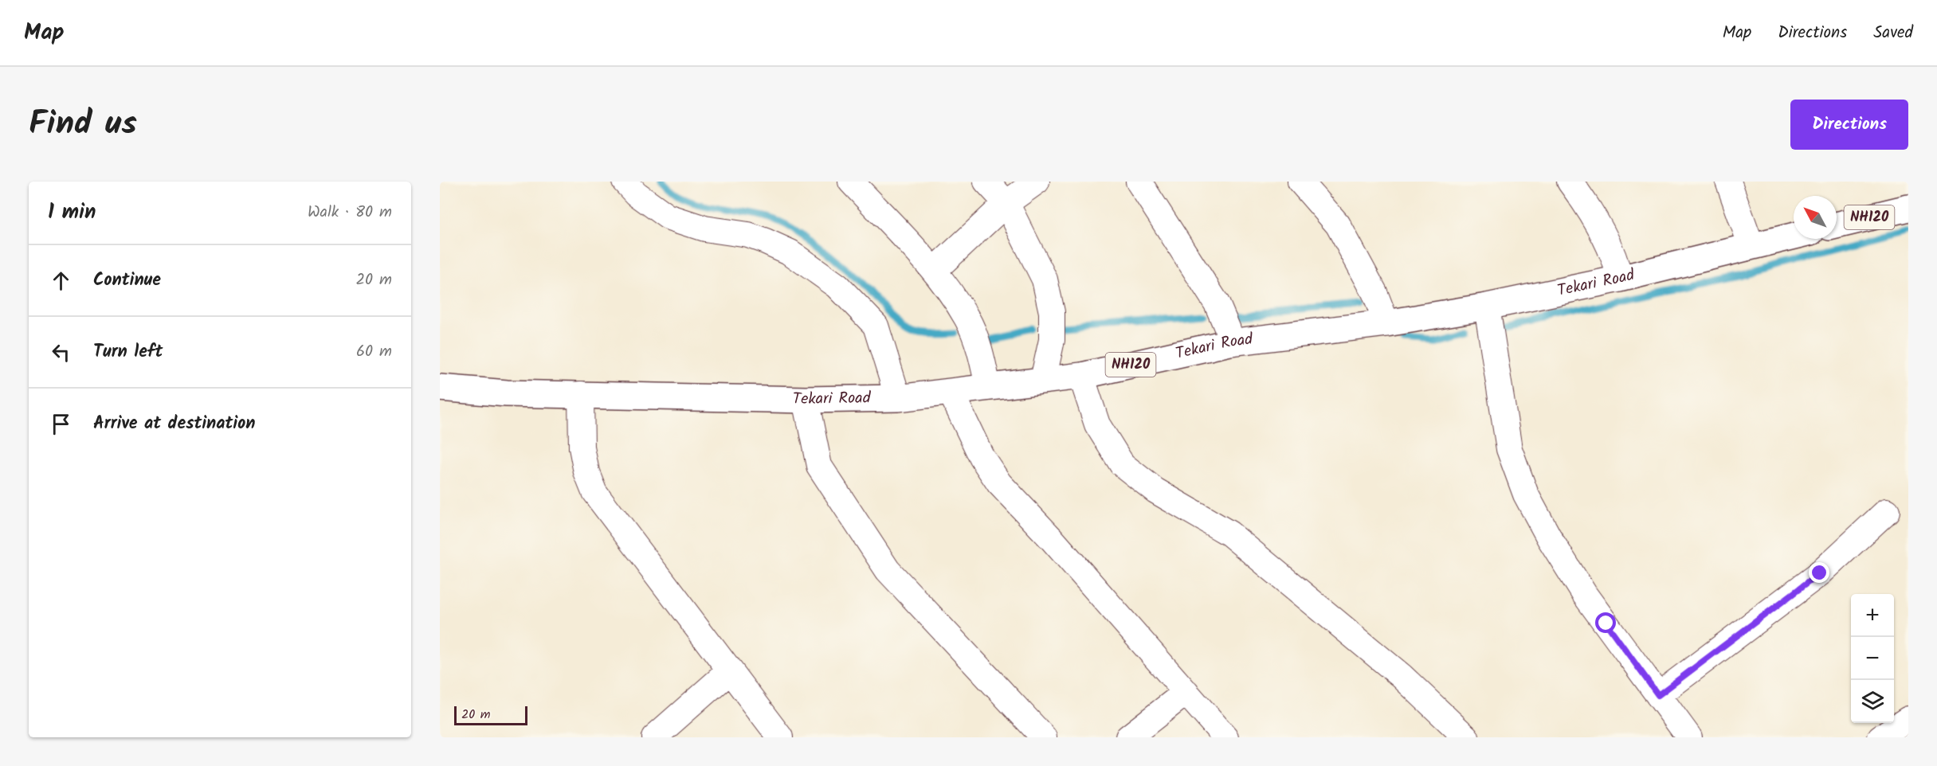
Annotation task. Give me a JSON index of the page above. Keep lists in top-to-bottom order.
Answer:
{
  "streets": {
    "highway": ["NH120", "Tekari Road"]
  },
  "scale_bar": "20 m",
  "north": "top left",
  "page": {
    "header": "Map",
    "nav": ["Map", "Directions", "Saved"],
    "title": "Find us",
    "buttons": "Directions",
    "heading": ["1 min", "Walk · 80 m"],
    "list": [
      ["Continue", "20 m"],
      ["Turn left", "60 m"],
      "Arrive at destination"
    ],
    "map_buttons": ["+", "−"],
    "scale": "20 m"
  }
}
